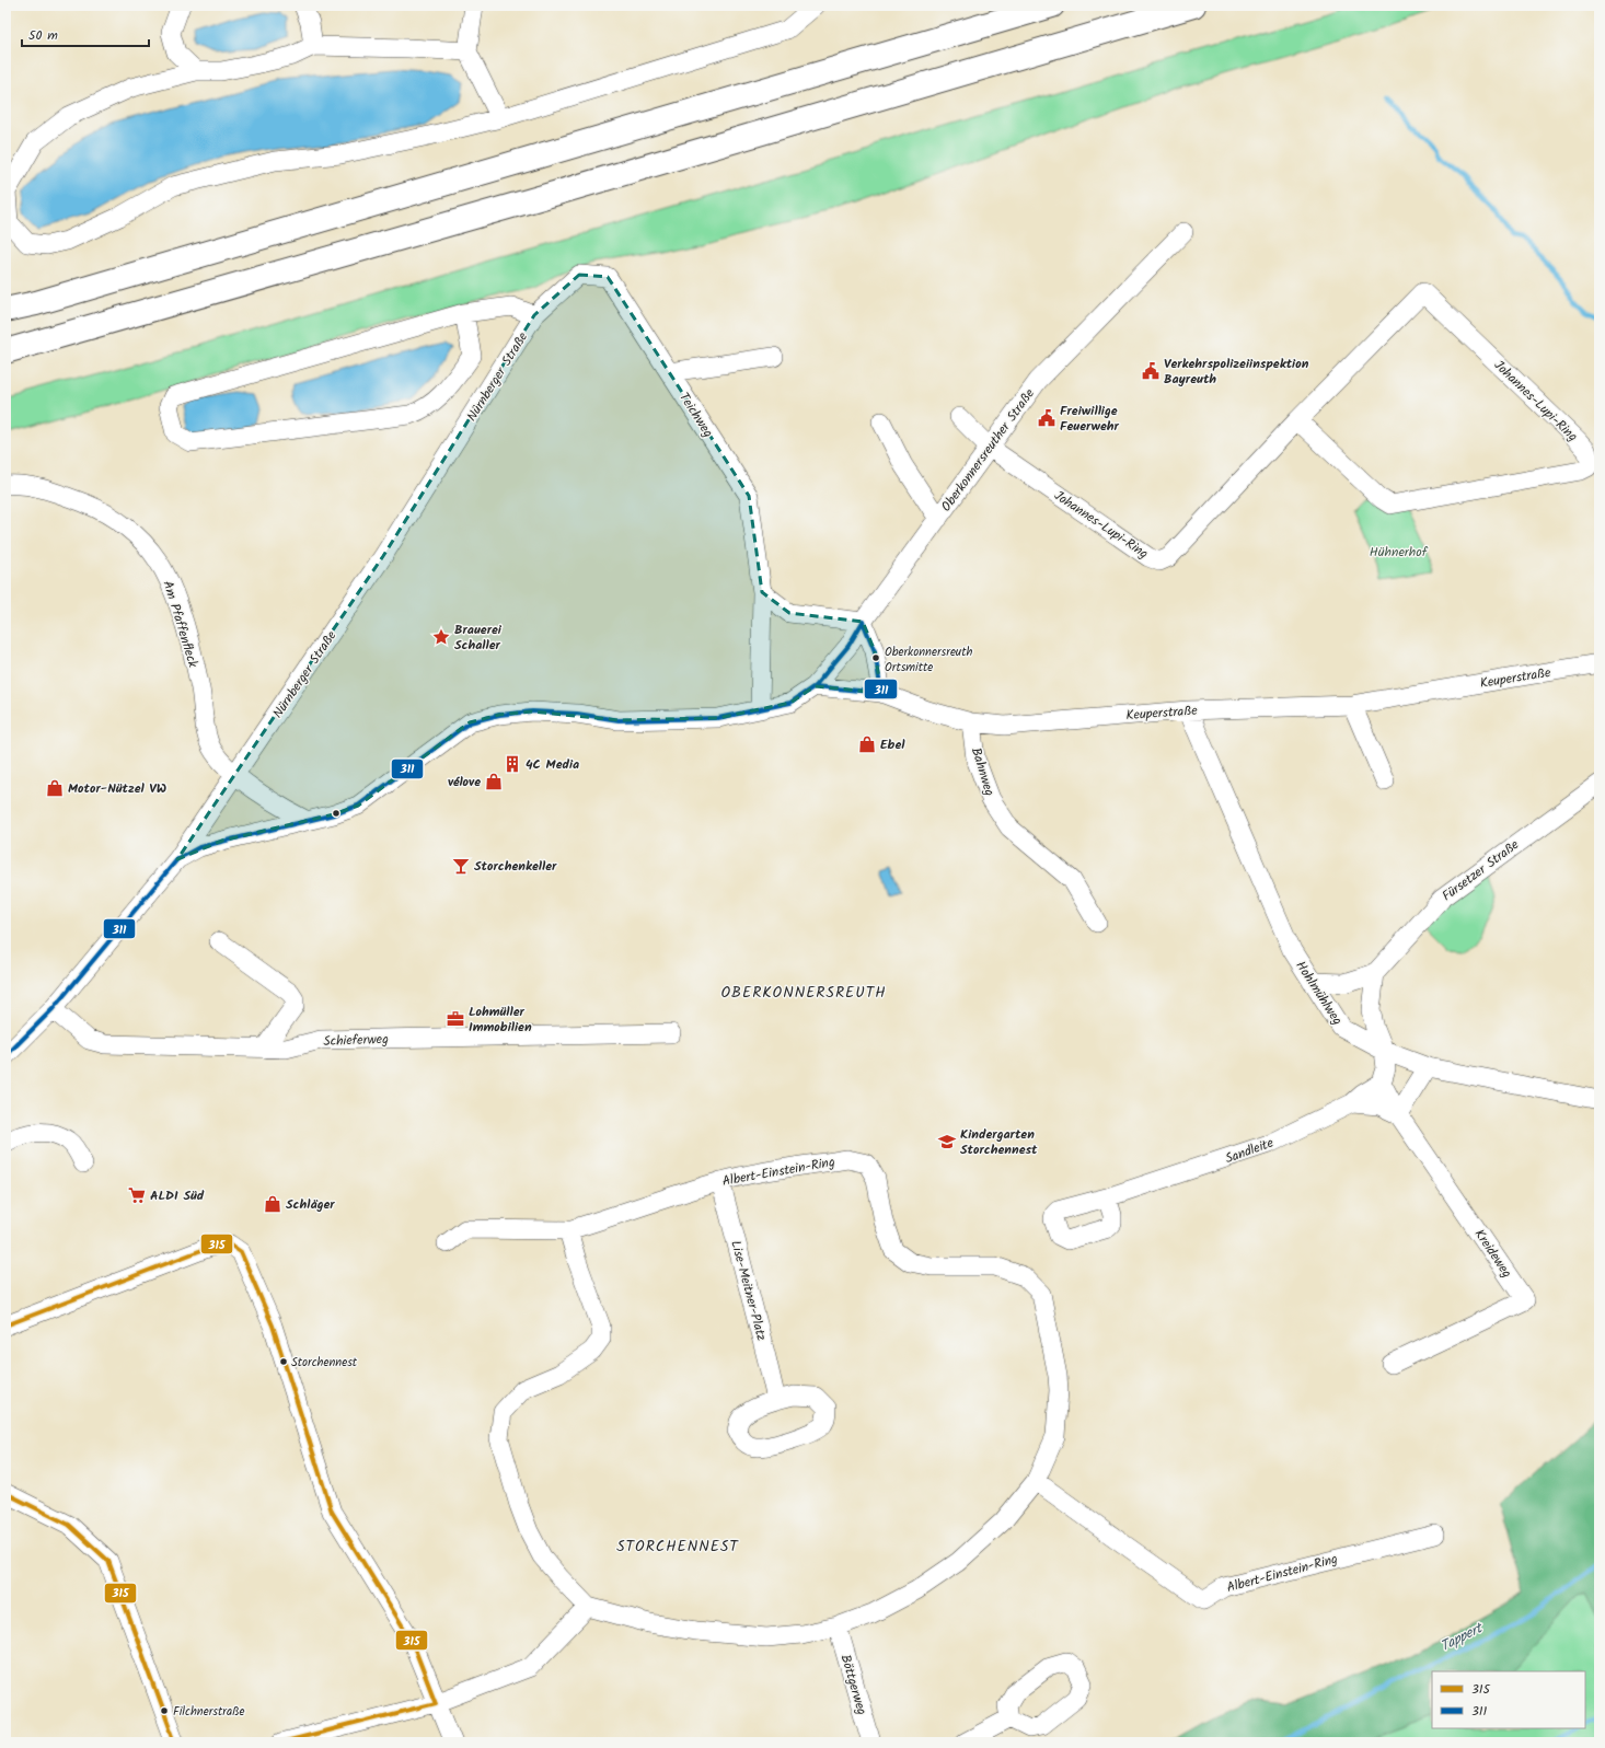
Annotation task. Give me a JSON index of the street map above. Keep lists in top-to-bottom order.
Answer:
{
  "streets": {
    "street": [
      "Nürnberger Straße",
      "Johannes-Lupi-Ring",
      "Teichweg",
      "Oberkonnersreuther Straße",
      "Am Pfaffenfleck",
      "Keuperstraße",
      "Bahnweg",
      "Fürsetzer Straße",
      "Hohlmühlweg",
      "Schieferweg",
      "Sandleite",
      "Albert-Einstein-Ring",
      "Kreideweg",
      "Lise-Meitner-Platz",
      "Böttgerweg"
    ]
  },
  "crossings": [
    ["Nürnberger Straße", "Teichweg"],
    ["Nürnberger Straße", "Oberkonnersreuther Straße"],
    ["Nürnberger Straße", "Am Pfaffenfleck"],
    ["Nürnberger Straße", "Schieferweg"],
    ["Johannes-Lupi-Ring", "Oberkonnersreuther Straße"],
    ["Teichweg", "Oberkonnersreuther Straße"],
    ["Keuperstraße", "Bahnweg"],
    ["Keuperstraße", "Hohlmühlweg"],
    ["Sandleite", "Kreideweg"],
    ["Albert-Einstein-Ring", "Lise-Meitner-Platz"],
    ["Albert-Einstein-Ring", "Böttgerweg"]
  ],
  "districts": ["OBERKONNERSREUTH", "STORCHENNEST"],
  "water": ["Tappert"],
  "parks": ["Hühnerhof"],
  "places": {
    "public building": ["Verkehrspolizeiinspektion Bayreuth", "Freiwillige Feuerwehr"],
    "place": ["Brauerei Schaller"],
    "other": ["Oberkonnersreuth Ortsmitte", "Storchennest", "Filchnerstraße"],
    "shop": [
      "Ebel",
      "vélove",
      "Motor-Nützel VW",
      "Schläger"
    ],
    "building": ["4C Media"],
    "bar": ["Storchenkeller"],
    "office": ["Lohmüller Immobilien"],
    "school or university": ["Kindergarten Storchennest"],
    "supermarket": ["ALDI Süd"]
  },
  "lines": ["transit line 311", "transit line 315"],
  "legend": ["315", "311"],
  "scale_bar": "50 m"
}
